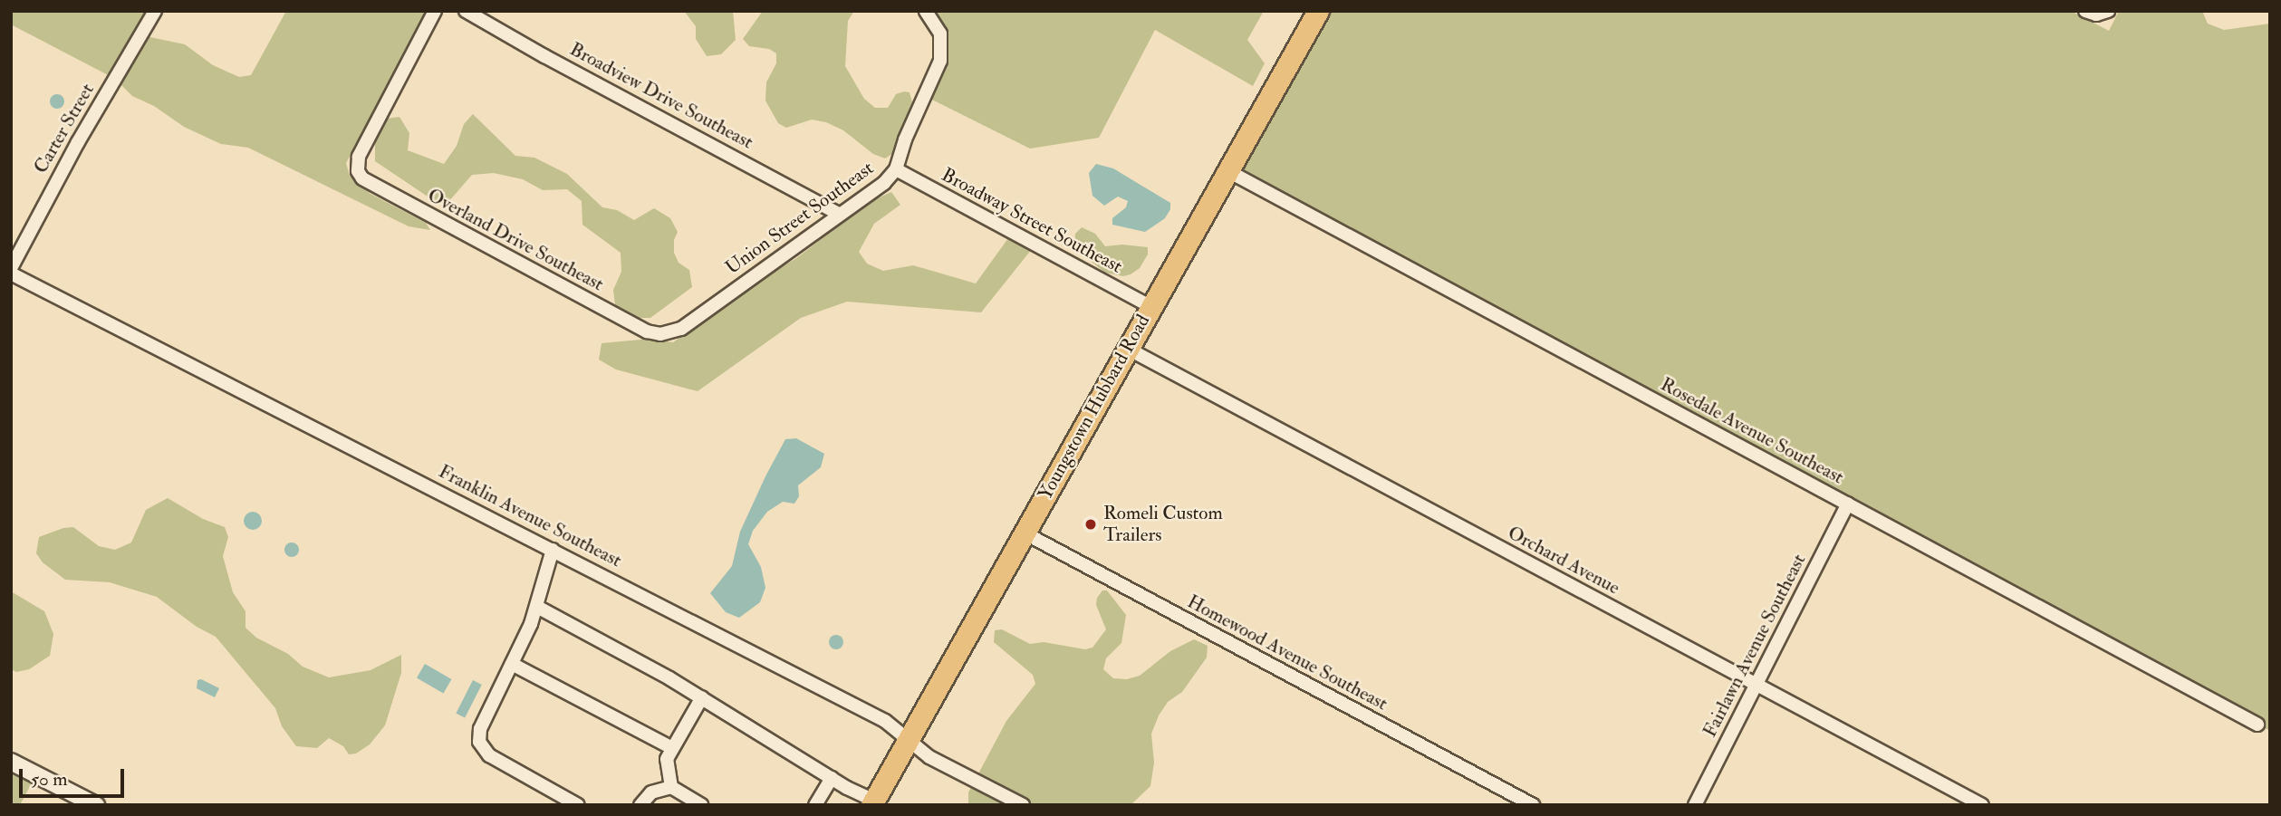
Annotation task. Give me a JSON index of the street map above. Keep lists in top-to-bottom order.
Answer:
{
  "streets": {
    "main road": ["Youngstown Hubbard Road"],
    "street": [
      "Broadview Drive Southeast",
      "Carter Street",
      "Union Street Southeast",
      "Broadway Street Southeast",
      "Overland Drive Southeast",
      "Rosedale Avenue Southeast",
      "Franklin Avenue Southeast",
      "Orchard Avenue",
      "Fairlawn Avenue Southeast",
      "Homewood Avenue Southeast"
    ]
  },
  "crossings": [
    ["Broadview Drive Southeast", "Union Street Southeast"],
    ["Union Street Southeast", "Broadway Street Southeast"],
    ["Union Street Southeast", "Overland Drive Southeast"],
    ["Broadway Street Southeast", "Youngstown Hubbard Road"],
    ["Youngstown Hubbard Road", "Rosedale Avenue Southeast"],
    ["Youngstown Hubbard Road", "Franklin Avenue Southeast"],
    ["Youngstown Hubbard Road", "Orchard Avenue"],
    ["Youngstown Hubbard Road", "Homewood Avenue Southeast"],
    ["Rosedale Avenue Southeast", "Fairlawn Avenue Southeast"],
    ["Orchard Avenue", "Fairlawn Avenue Southeast"]
  ],
  "places": ["Romeli Custom Trailers"],
  "scale_bar": "50 m"
}
